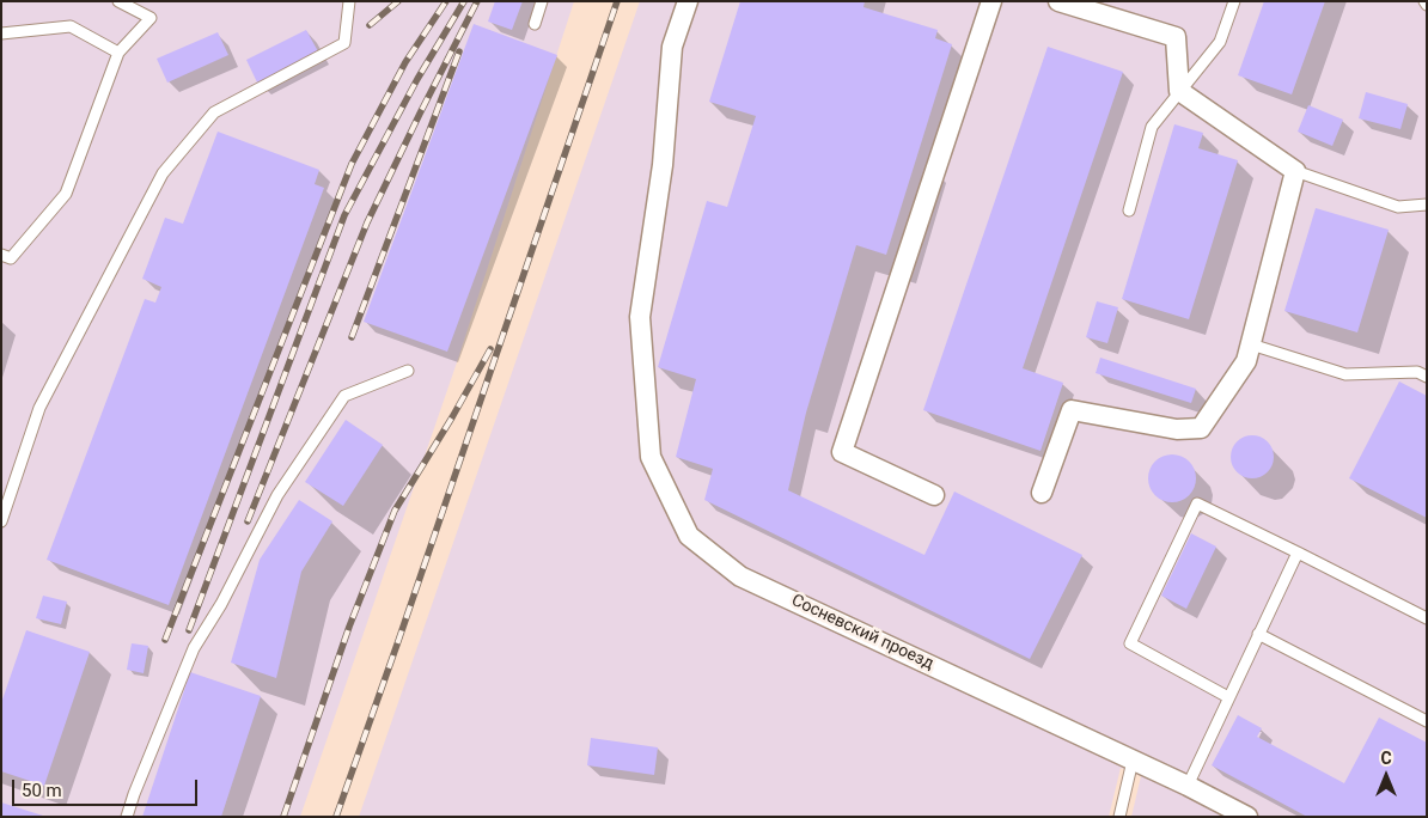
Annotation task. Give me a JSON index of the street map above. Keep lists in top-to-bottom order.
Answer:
{
  "streets": {
    "street": ["Сосневский проезд"]
  },
  "scale_bar": "50 m",
  "north": "top"
}
